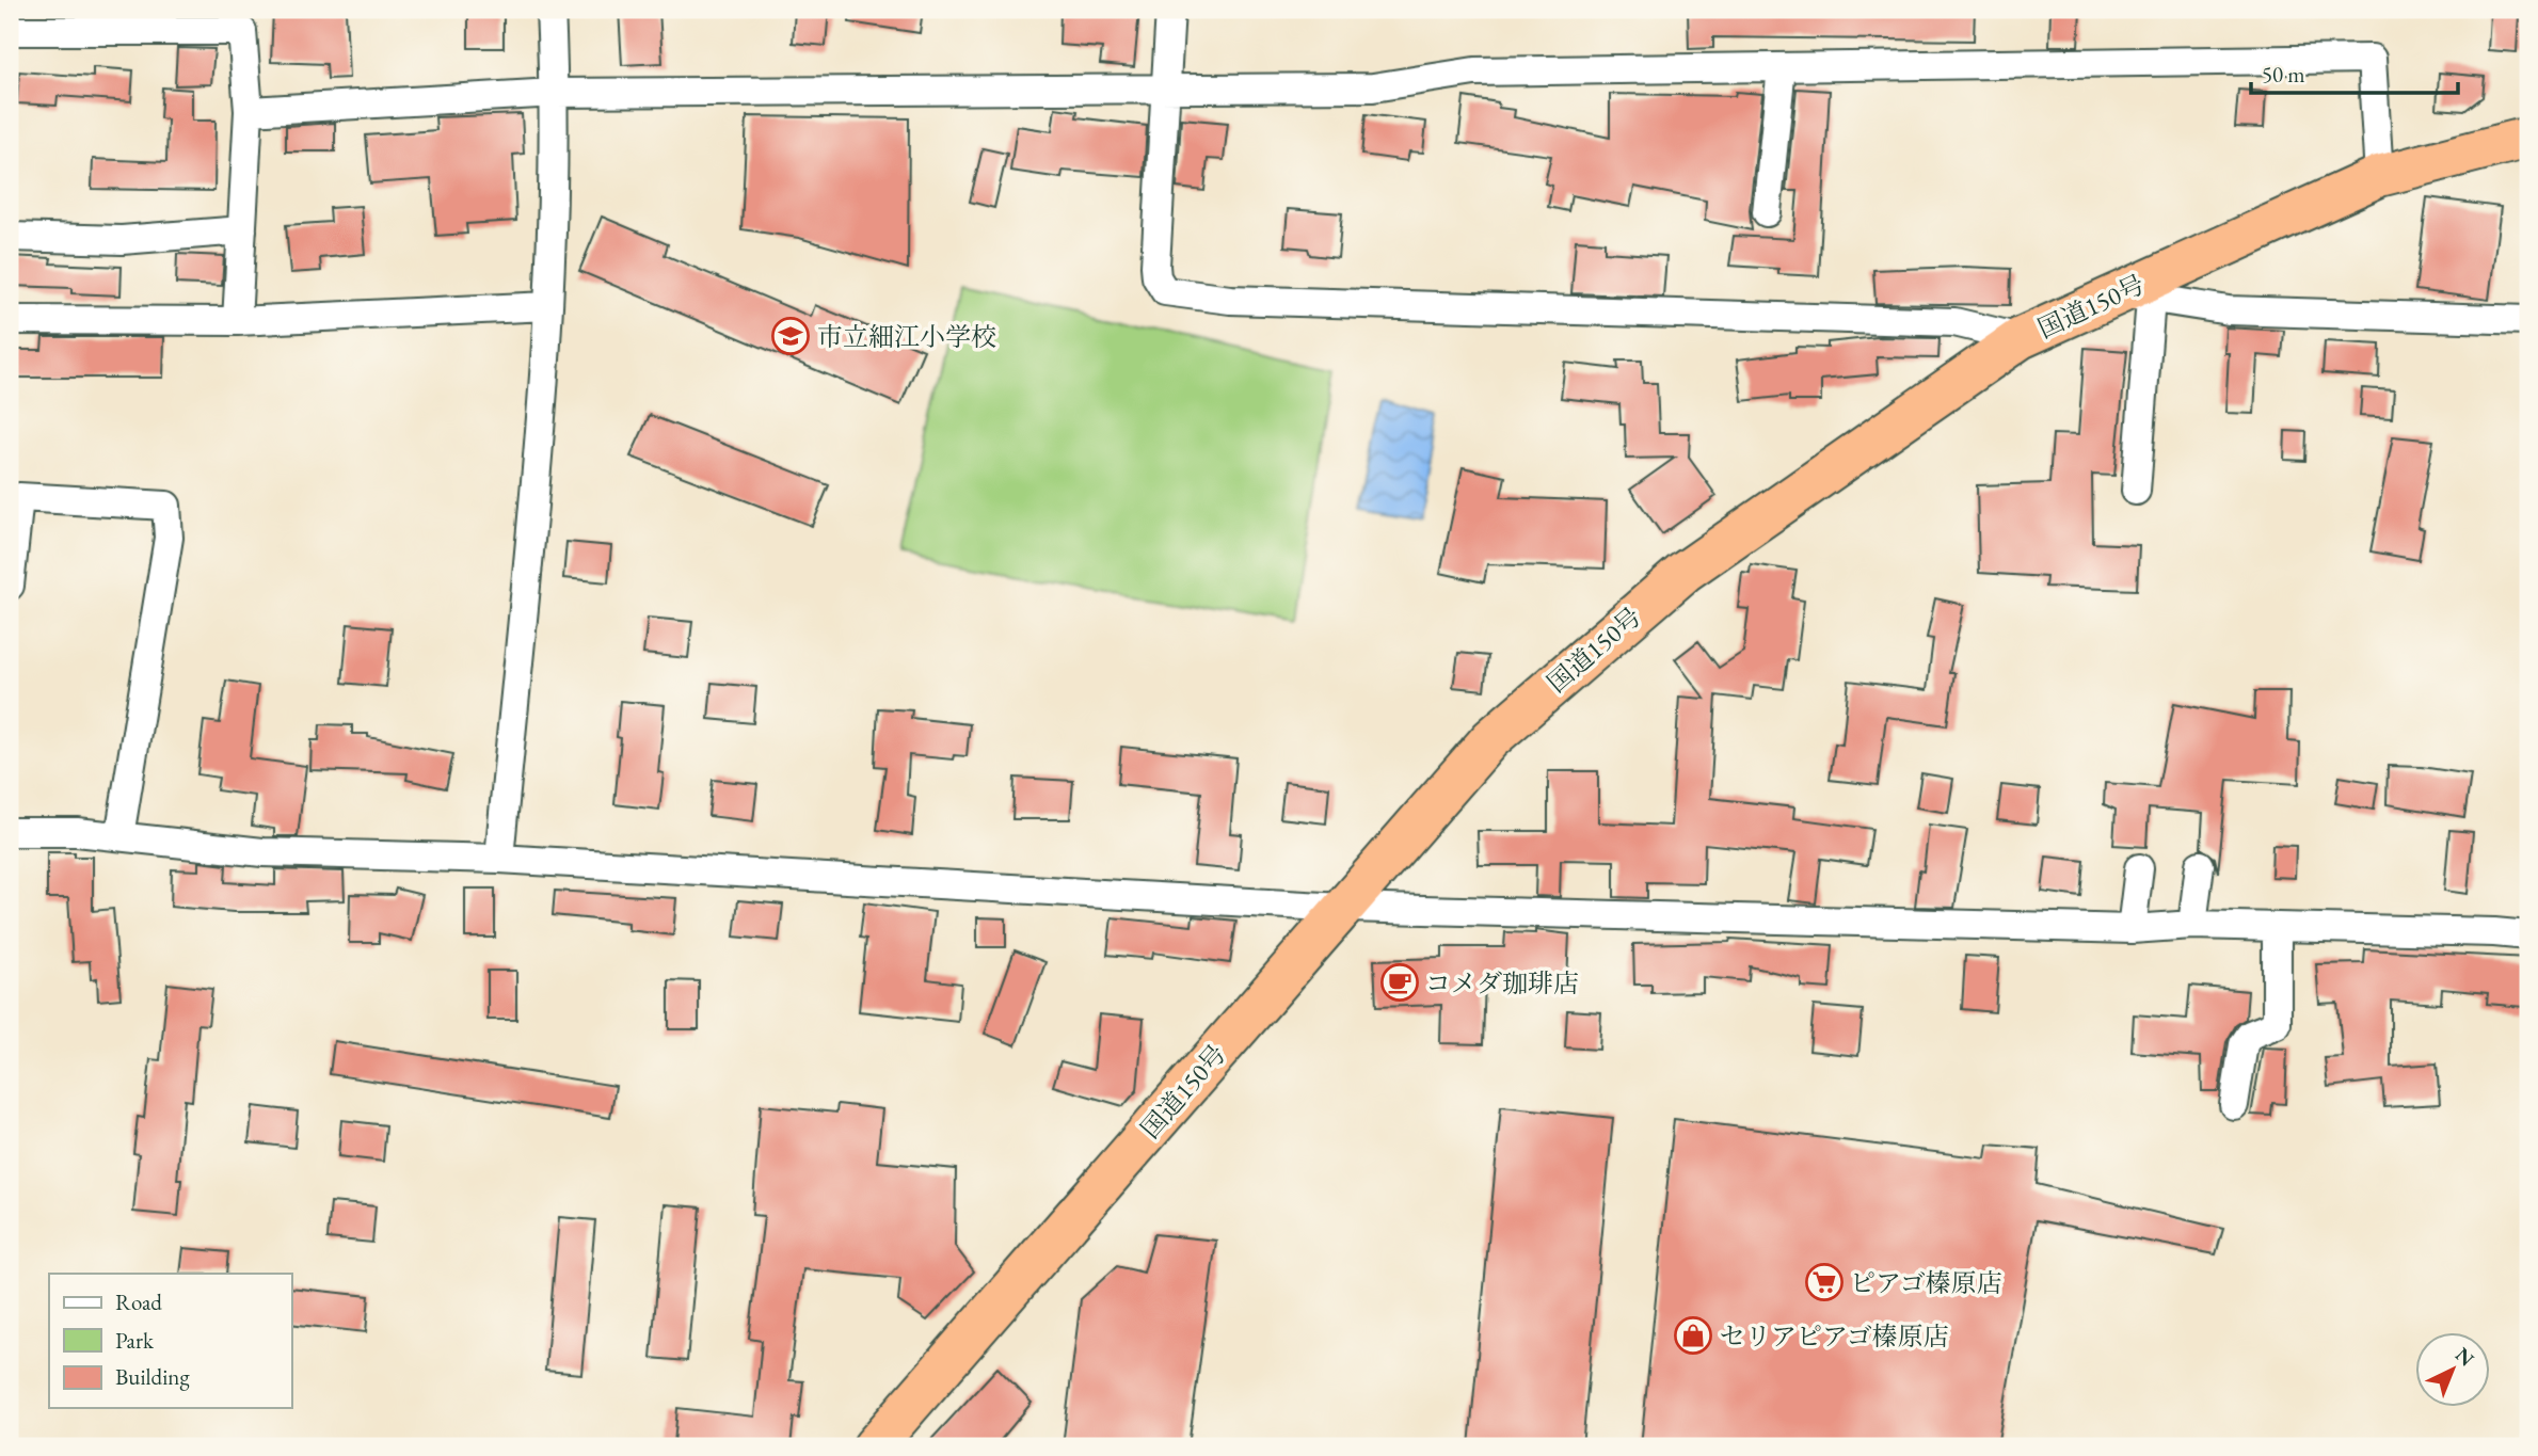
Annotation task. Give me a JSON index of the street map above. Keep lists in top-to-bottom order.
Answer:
{
  "streets": {
    "highway": ["国道150号"]
  },
  "places": {
    "school or university": ["市立細江小学校"],
    "cafe": ["コメダ珈琲店"],
    "supermarket": ["ピアゴ榛原店"],
    "shop": ["セリアピアゴ榛原店"]
  },
  "legend": ["Road", "Park", "Building"],
  "scale_bar": "50 m",
  "north": "top right"
}
